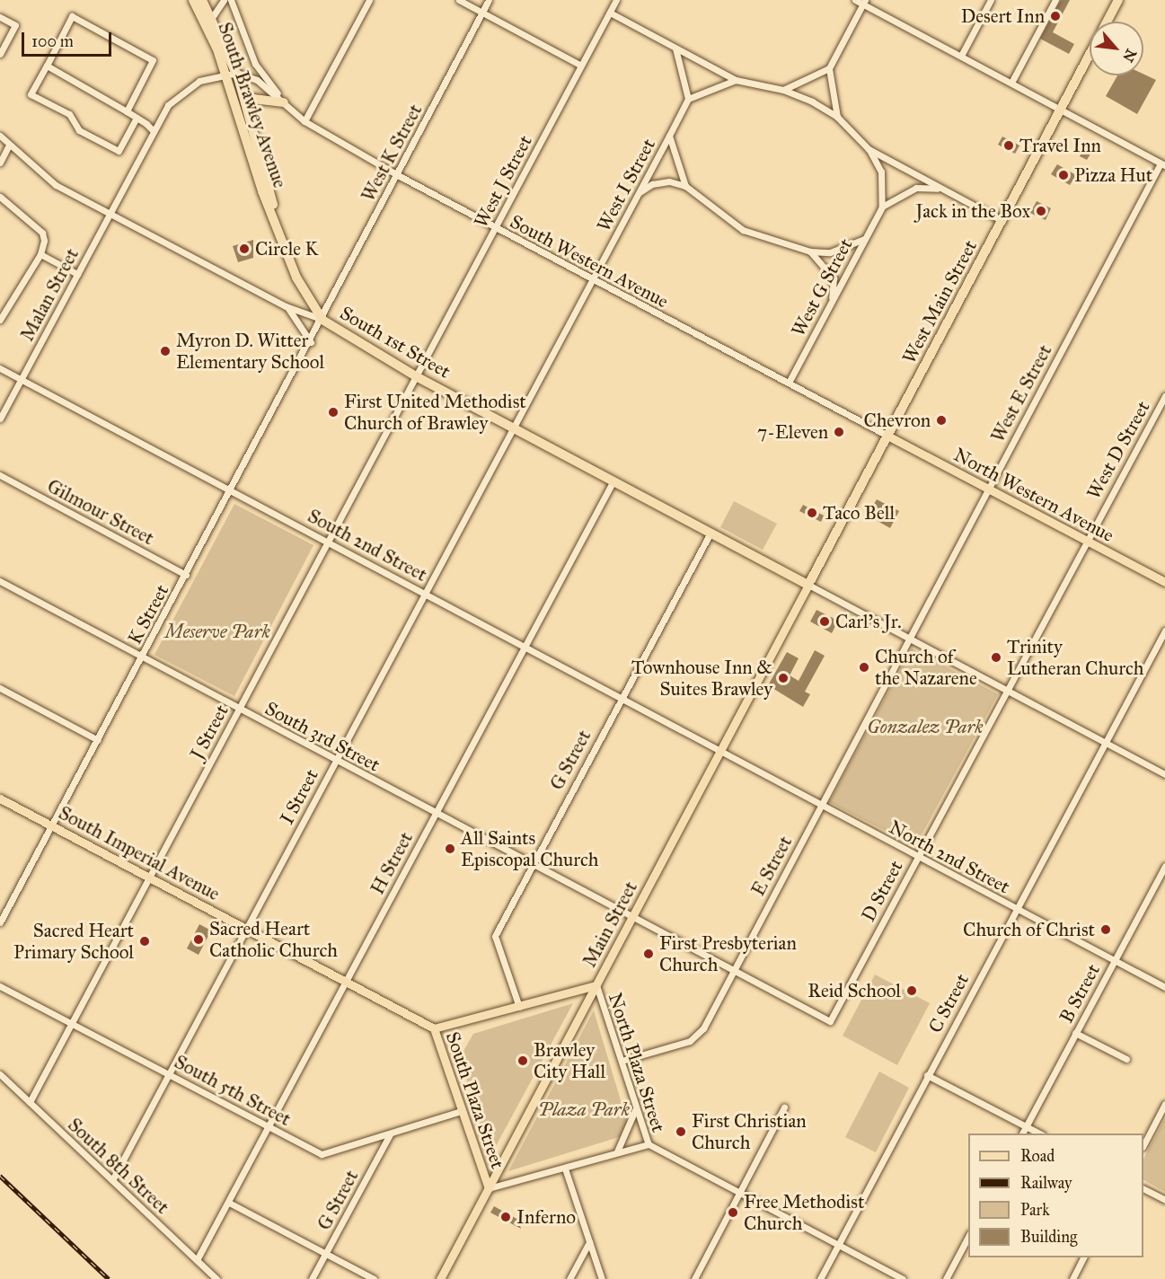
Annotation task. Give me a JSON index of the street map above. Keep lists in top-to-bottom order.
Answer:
{
  "streets": {
    "highway": ["South Brawley Avenue", "West Main Street", "South 1st Street"],
    "main road": [
      "North Western Avenue",
      "South Imperial Avenue",
      "Main Street",
      "South Plaza Street"
    ],
    "street": [
      "West K Street",
      "West J Street",
      "West I Street",
      "South Western Avenue",
      "West G Street",
      "Malan Street",
      "West E Street",
      "West D Street",
      "Gilmour Street",
      "South 2nd Street",
      "K Street",
      "J Street",
      "South 3rd Street",
      "G Street",
      "I Street",
      "North 2nd Street",
      "H Street",
      "E Street",
      "D Street",
      "B Street",
      "C Street",
      "North Plaza Street",
      "South 5th Street",
      "South 8th Street"
    ]
  },
  "crossings": [
    ["South Brawley Avenue", "West K Street"],
    ["South Brawley Avenue", "South Western Avenue"],
    ["South Brawley Avenue", "Malan Street"],
    ["South Brawley Avenue", "South 1st Street"],
    ["South Brawley Avenue", "K Street"],
    ["West K Street", "South Western Avenue"],
    ["West K Street", "South 1st Street"],
    ["West K Street", "K Street"],
    ["West J Street", "South Western Avenue"],
    ["West J Street", "South 1st Street"],
    ["West J Street", "J Street"],
    ["West I Street", "South Western Avenue"],
    ["West I Street", "West G Street"],
    ["West I Street", "South 1st Street"],
    ["West I Street", "I Street"],
    ["South Western Avenue", "West G Street"],
    ["South Western Avenue", "Malan Street"],
    ["South Western Avenue", "West Main Street"],
    ["South Western Avenue", "North Western Avenue"],
    ["Malan Street", "South 1st Street"],
    ["Malan Street", "South 2nd Street"],
    ["West Main Street", "South 1st Street"],
    ["West Main Street", "North Western Avenue"],
    ["West Main Street", "Main Street"],
    ["South 1st Street", "K Street"],
    ["South 1st Street", "J Street"],
    ["South 1st Street", "G Street"],
    ["South 1st Street", "I Street"],
    ["South 1st Street", "H Street"],
    ["South 1st Street", "Main Street"],
    ["West E Street", "North Western Avenue"],
    ["West E Street", "E Street"],
    ["West D Street", "North Western Avenue"],
    ["West D Street", "D Street"],
    ["Gilmour Street", "K Street"],
    ["South 2nd Street", "K Street"],
    ["South 2nd Street", "J Street"],
    ["South 2nd Street", "G Street"],
    ["South 2nd Street", "I Street"],
    ["South 2nd Street", "North 2nd Street"],
    ["South 2nd Street", "H Street"],
    ["South 2nd Street", "Main Street"],
    ["K Street", "South 3rd Street"],
    ["K Street", "South Imperial Avenue"],
    ["J Street", "South 3rd Street"],
    ["J Street", "South Imperial Avenue"],
    ["J Street", "South 5th Street"],
    ["J Street", "South 8th Street"],
    ["South 3rd Street", "G Street"],
    ["South 3rd Street", "I Street"],
    ["South 3rd Street", "H Street"],
    ["South 3rd Street", "E Street"],
    ["South 3rd Street", "D Street"],
    ["South 3rd Street", "Main Street"],
    ["G Street", "South 5th Street"],
    ["G Street", "South Plaza Street"],
    ["I Street", "South Imperial Avenue"],
    ["I Street", "South 5th Street"],
    ["I Street", "South 8th Street"],
    ["South Imperial Avenue", "H Street"],
    ["South Imperial Avenue", "South Plaza Street"],
    ["North 2nd Street", "E Street"],
    ["North 2nd Street", "D Street"],
    ["North 2nd Street", "Main Street"],
    ["North 2nd Street", "B Street"],
    ["North 2nd Street", "C Street"],
    ["H Street", "South 5th Street"],
    ["H Street", "South 8th Street"],
    ["E Street", "North Plaza Street"],
    ["Main Street", "North Plaza Street"],
    ["Main Street", "South Plaza Street"],
    ["North Plaza Street", "South Plaza Street"],
    ["South 5th Street", "South Plaza Street"]
  ],
  "parks": ["Meserve Park", "Gonzalez Park", "Plaza Park"],
  "places": [
    "Desert Inn",
    "Travel Inn",
    "Pizza Hut",
    "Jack in the Box",
    "Circle K",
    "Myron D. Witter Elementary School",
    "First United Methodist Church of Brawley",
    "Chevron",
    "7-Eleven",
    "Taco Bell",
    "Carl's Jr.",
    "Trinity Lutheran Church",
    "Church of the Nazarene",
    "Townhouse Inn & Suites Brawley",
    "All Saints Episcopal Church",
    "Church of Christ",
    "Sacred Heart Catholic Church",
    "Sacred Heart Primary School",
    "First Presbyterian Church",
    "Reid School",
    "Brawley City Hall",
    "First Christian Church",
    "Free Methodist Church",
    "Inferno"
  ],
  "legend": [
    "Road",
    "Railway",
    "Park",
    "Building"
  ],
  "scale_bar": "100 m",
  "north": "bottom right"
}
